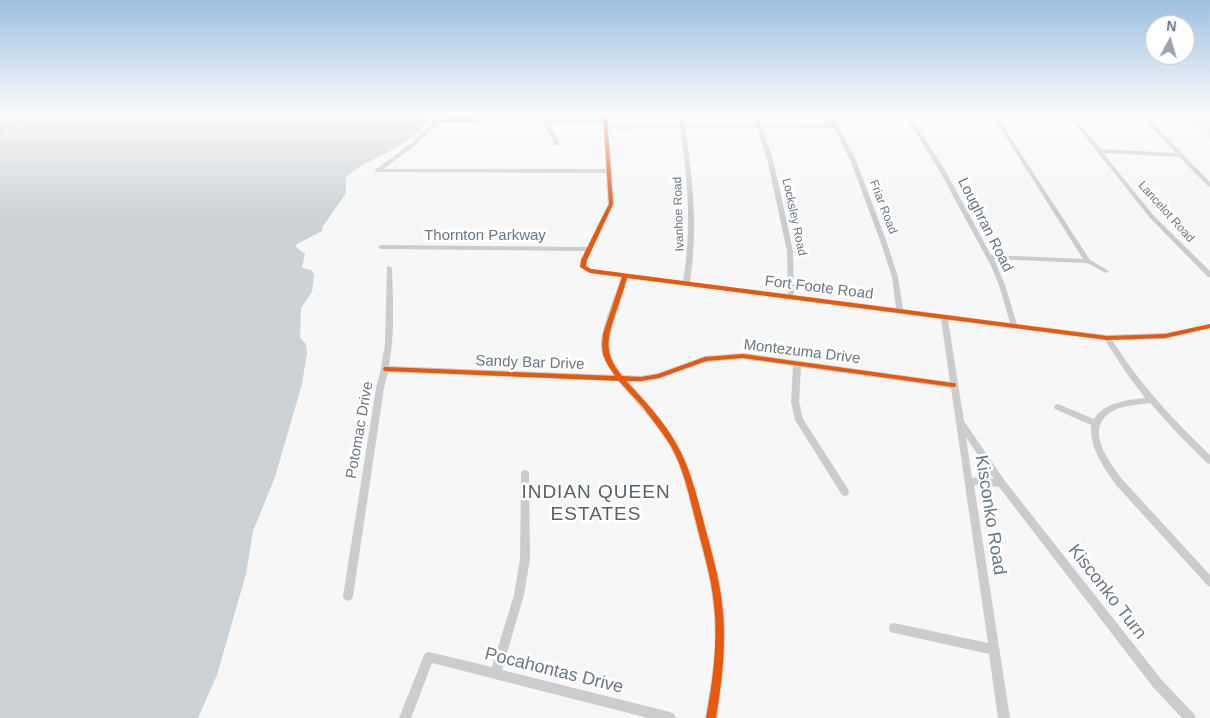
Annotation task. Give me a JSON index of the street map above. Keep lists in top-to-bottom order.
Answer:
{
  "streets": {
    "street": [
      "Friar Road",
      "Lancelot Road",
      "Ivanhoe Road",
      "Locksley Road",
      "Loughran Road",
      "Thornton Parkway",
      "Fort Foote Road",
      "Montezuma Drive",
      "Sandy Bar Drive",
      "Potomac Drive",
      "Kisconko Road",
      "Kisconko Turn",
      "Pocahontas Drive"
    ]
  },
  "crossings": [
    ["Friar Road", "Fort Foote Road"],
    ["Ivanhoe Road", "Fort Foote Road"],
    ["Locksley Road", "Fort Foote Road"],
    ["Loughran Road", "Fort Foote Road"],
    ["Thornton Parkway", "Fort Foote Road"],
    ["Fort Foote Road", "Sandy Bar Drive"],
    ["Fort Foote Road", "Kisconko Road"],
    ["Montezuma Drive", "Sandy Bar Drive"],
    ["Montezuma Drive", "Kisconko Road"],
    ["Sandy Bar Drive", "Potomac Drive"],
    ["Kisconko Road", "Kisconko Turn"]
  ],
  "districts": ["INDIAN QUEEN ESTATES"],
  "north": "top"
}
